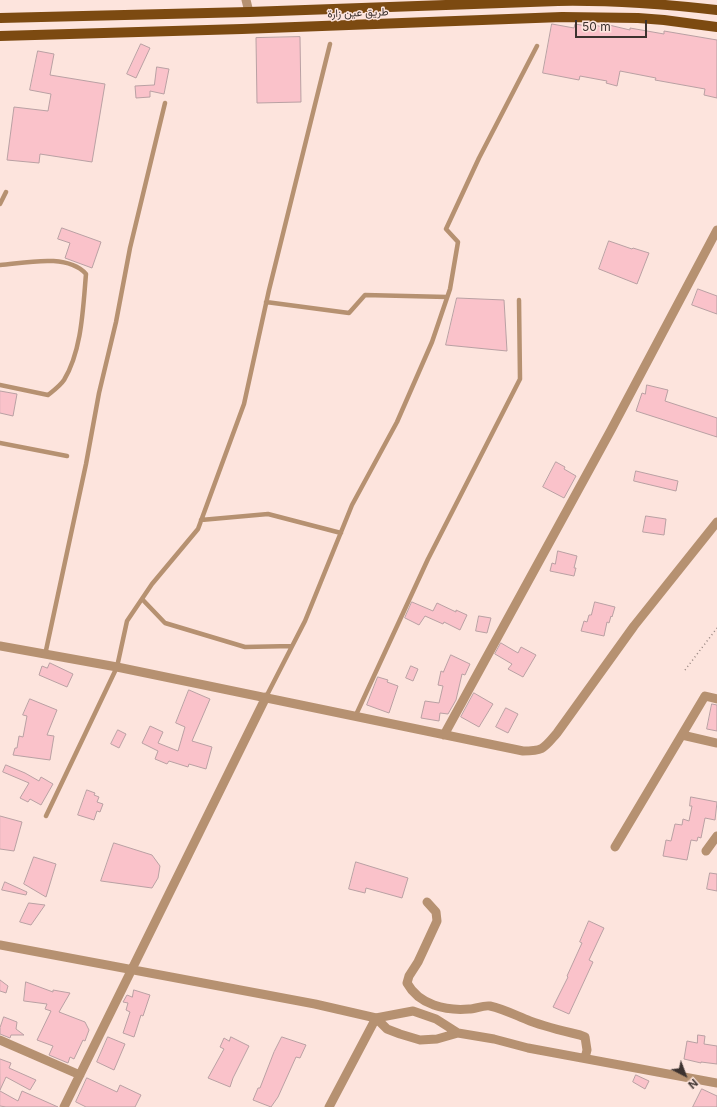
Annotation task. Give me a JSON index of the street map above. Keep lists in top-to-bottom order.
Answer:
{
  "streets": {
    "main road": ["طريق عين زارة"]
  },
  "scale_bar": "50 m",
  "north": "bottom right"
}
